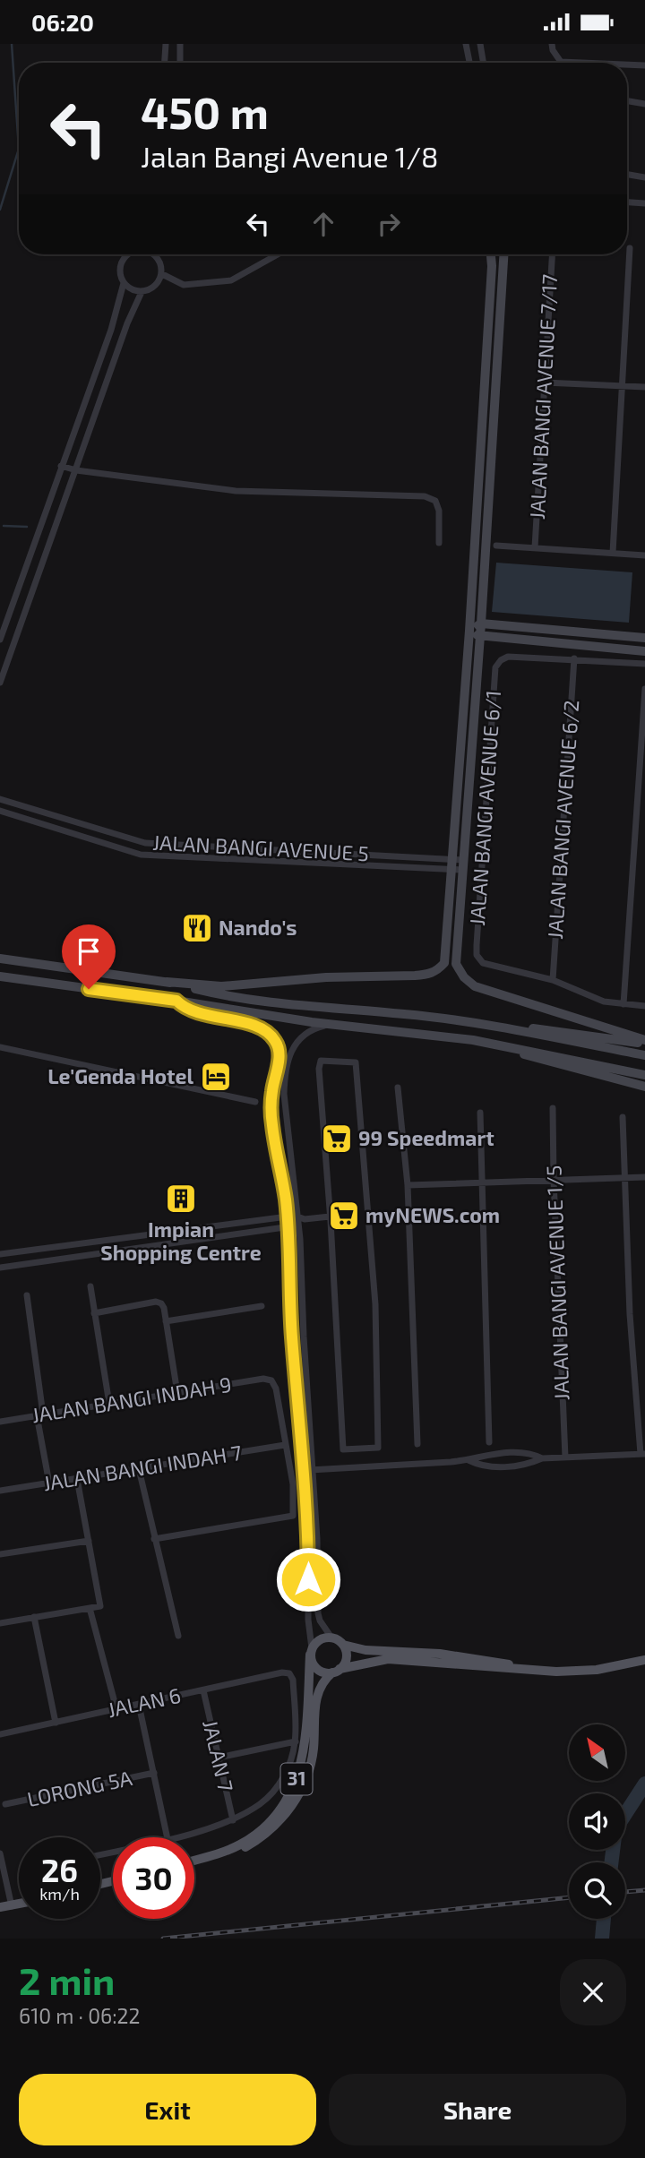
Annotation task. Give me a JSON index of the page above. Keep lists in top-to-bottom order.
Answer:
{
  "streets": {
    "main road": ["31"],
    "street": [
      "JALAN BANGI AVENUE 7/17",
      "JALAN BANGI AVENUE 6/1",
      "JALAN BANGI AVENUE 6/2",
      "JALAN BANGI AVENUE 5",
      "JALAN BANGI AVENUE 1/5",
      "JALAN BANGI INDAH 9",
      "JALAN BANGI INDAH 7",
      "JALAN 6",
      "JALAN 7",
      "LORONG 5A"
    ]
  },
  "crossings": [
    ["JALAN BANGI AVENUE 6/1", "JALAN BANGI AVENUE 6/2"],
    ["JALAN BANGI INDAH 9", "JALAN BANGI INDAH 7"],
    ["JALAN 6", "JALAN 7"]
  ],
  "places": {
    "restaurant": ["Nando's"],
    "hotel": ["Le'Genda Hotel"],
    "supermarket": ["99 Speedmart", "myNEWS.com"],
    "building": ["Impian Shopping Centre"]
  },
  "north": "top left",
  "page": {
    "status": "06:20",
    "turn": ["450 m", "Jalan Bangi Avenue 1/8"],
    "speed": "26 km/h",
    "limit": "30",
    "heading": ["2 min", "610 m · 06:22"],
    "buttons": ["Exit", "Share"]
  }
}
